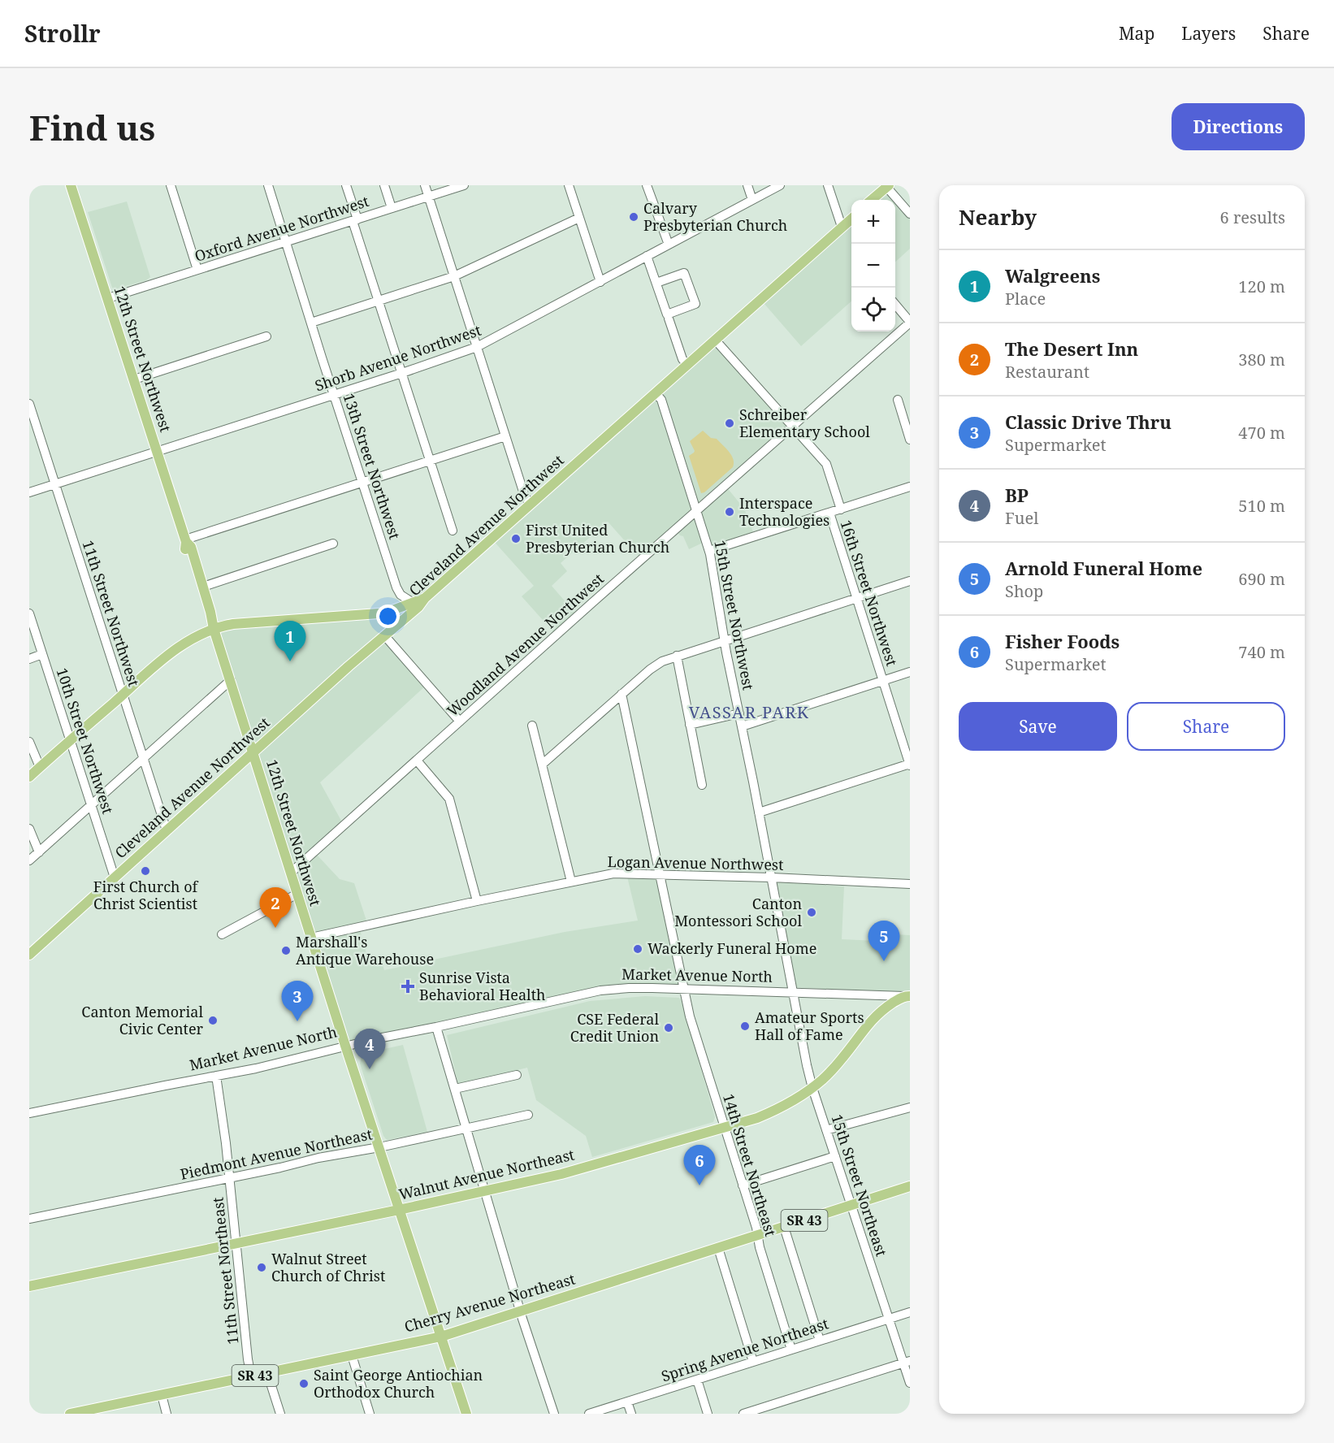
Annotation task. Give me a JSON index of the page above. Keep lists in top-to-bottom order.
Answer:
{
  "streets": {
    "main road": [
      "12th Street Northwest",
      "Cleveland Avenue Northwest",
      "Walnut Avenue Northeast",
      "SR 43",
      "Cherry Avenue Northeast"
    ],
    "street": [
      "Oxford Avenue Northwest",
      "Shorb Avenue Northwest",
      "13th Street Northwest",
      "16th Street Northwest",
      "11th Street Northwest",
      "15th Street Northwest",
      "Woodland Avenue Northwest",
      "10th Street Northwest",
      "Logan Avenue Northwest",
      "Market Avenue North",
      "Piedmont Avenue Northeast",
      "14th Street Northeast",
      "15th Street Northeast",
      "11th Street Northeast",
      "Spring Avenue Northeast"
    ]
  },
  "crossings": [
    ["Oxford Avenue Northwest", "12th Street Northwest"],
    ["Oxford Avenue Northwest", "13th Street Northwest"],
    ["Shorb Avenue Northwest", "12th Street Northwest"],
    ["Shorb Avenue Northwest", "13th Street Northwest"],
    ["Shorb Avenue Northwest", "11th Street Northwest"],
    ["12th Street Northwest", "Cleveland Avenue Northwest"],
    ["12th Street Northwest", "Woodland Avenue Northwest"],
    ["12th Street Northwest", "Logan Avenue Northwest"],
    ["12th Street Northwest", "Market Avenue North"],
    ["12th Street Northwest", "Piedmont Avenue Northeast"],
    ["12th Street Northwest", "Walnut Avenue Northeast"],
    ["12th Street Northwest", "Cherry Avenue Northeast"],
    ["Cleveland Avenue Northwest", "16th Street Northwest"],
    ["Cleveland Avenue Northwest", "11th Street Northwest"],
    ["Cleveland Avenue Northwest", "15th Street Northwest"],
    ["Cleveland Avenue Northwest", "10th Street Northwest"],
    ["16th Street Northwest", "Woodland Avenue Northwest"],
    ["15th Street Northwest", "Woodland Avenue Northwest"],
    ["15th Street Northwest", "Logan Avenue Northwest"],
    ["15th Street Northwest", "Market Avenue North"],
    ["15th Street Northwest", "15th Street Northeast"],
    ["Logan Avenue Northwest", "14th Street Northeast"],
    ["Market Avenue North", "14th Street Northeast"],
    ["Market Avenue North", "Walnut Avenue Northeast"],
    ["Market Avenue North", "15th Street Northeast"],
    ["Market Avenue North", "11th Street Northeast"],
    ["Piedmont Avenue Northeast", "11th Street Northeast"],
    ["14th Street Northeast", "Walnut Avenue Northeast"],
    ["14th Street Northeast", "Cherry Avenue Northeast"],
    ["14th Street Northeast", "Spring Avenue Northeast"],
    ["Walnut Avenue Northeast", "15th Street Northeast"],
    ["Walnut Avenue Northeast", "11th Street Northeast"],
    ["15th Street Northeast", "Cherry Avenue Northeast"],
    ["15th Street Northeast", "Spring Avenue Northeast"],
    ["11th Street Northeast", "Cherry Avenue Northeast"]
  ],
  "districts": ["VASSAR PARK"],
  "places": {
    "other": [
      "Calvary Presbyterian Church",
      "Schreiber Elementary School",
      "Interspace Technologies",
      "First United Presbyterian Church",
      "First Church of Christ Scientist",
      "Canton Montessori School",
      "Wackerly Funeral Home",
      "Marshall's Antique Warehouse",
      "Canton Memorial Civic Center",
      "Amateur Sports Hall of Fame",
      "CSE Federal Credit Union",
      "Walnut Street Church of Christ",
      "Saint George Antiochian Orthodox Church"
    ],
    "health": ["Sunrise Vista Behavioral Health"]
  },
  "page": {
    "header": "Strollr",
    "nav": ["Map", "Layers", "Share"],
    "buttons": [
      "Directions",
      ["Save", "Share"]
    ],
    "title": "Find us",
    "heading": ["Nearby", "6 results"],
    "map_buttons": ["+", "−"],
    "list": [
      {
        "mark": "1",
        "name": "Walgreens",
        "note": "Place",
        "value": "120 m"
      },
      {
        "mark": "2",
        "name": "The Desert Inn",
        "note": "Restaurant",
        "value": "380 m"
      },
      {
        "mark": "3",
        "name": "Classic Drive Thru",
        "note": "Supermarket",
        "value": "470 m"
      },
      {
        "mark": "4",
        "name": "BP",
        "note": "Fuel",
        "value": "510 m"
      },
      {
        "mark": "5",
        "name": "Arnold Funeral Home",
        "note": "Shop",
        "value": "690 m"
      },
      {
        "mark": "6",
        "name": "Fisher Foods",
        "note": "Supermarket",
        "value": "740 m"
      }
    ],
    "pins": [
      "1",
      "2",
      "5",
      "3",
      "4",
      "6"
    ]
  }
}
